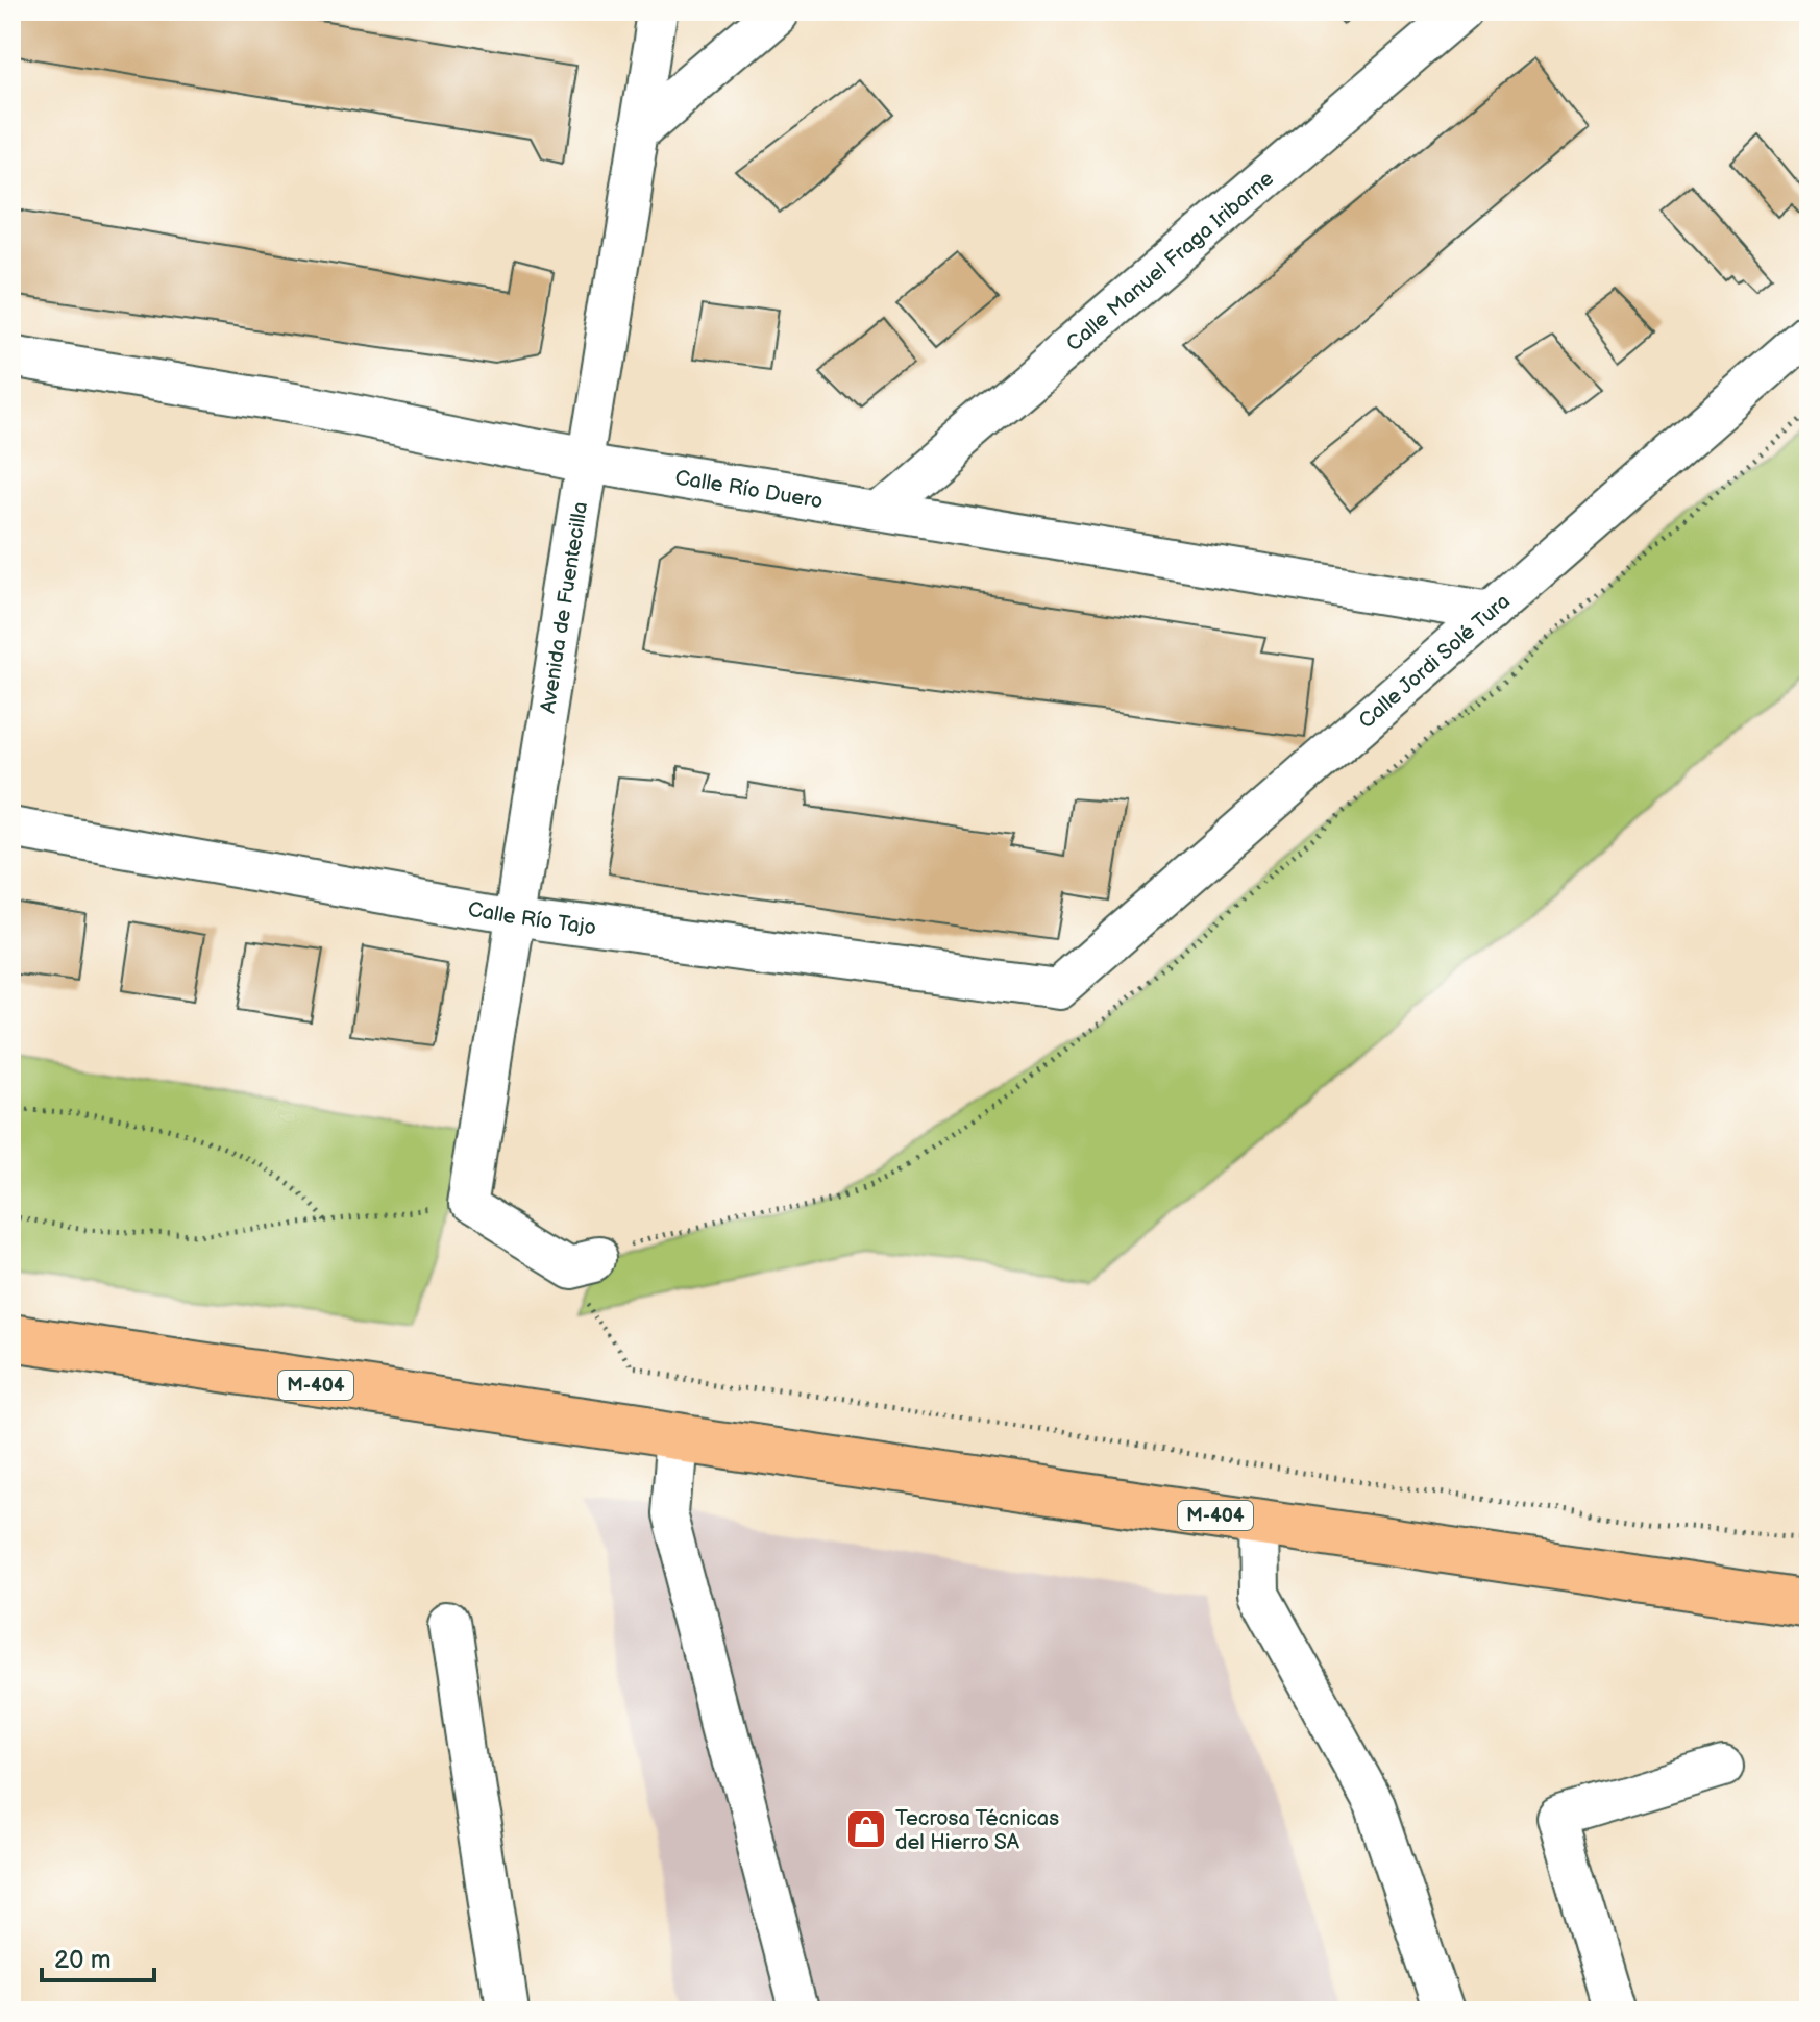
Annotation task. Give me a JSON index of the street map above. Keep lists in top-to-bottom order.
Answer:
{
  "streets": {
    "main road": ["M-404"],
    "street": [
      "Calle Manuel Fraga Iribarne",
      "Calle Río Duero",
      "Avenida de Fuentecilla",
      "Calle Jordi Solé Tura",
      "Calle Río Tajo"
    ]
  },
  "crossings": [
    ["Calle Manuel Fraga Iribarne", "Calle Río Duero"],
    ["Calle Río Duero", "Avenida de Fuentecilla"],
    ["Calle Río Duero", "Calle Jordi Solé Tura"],
    ["Avenida de Fuentecilla", "Calle Río Tajo"],
    ["Calle Jordi Solé Tura", "Calle Río Tajo"]
  ],
  "places": {
    "shop": ["Tecrosa Técnicas del Hierro SA"]
  },
  "scale_bar": "20 m"
}
